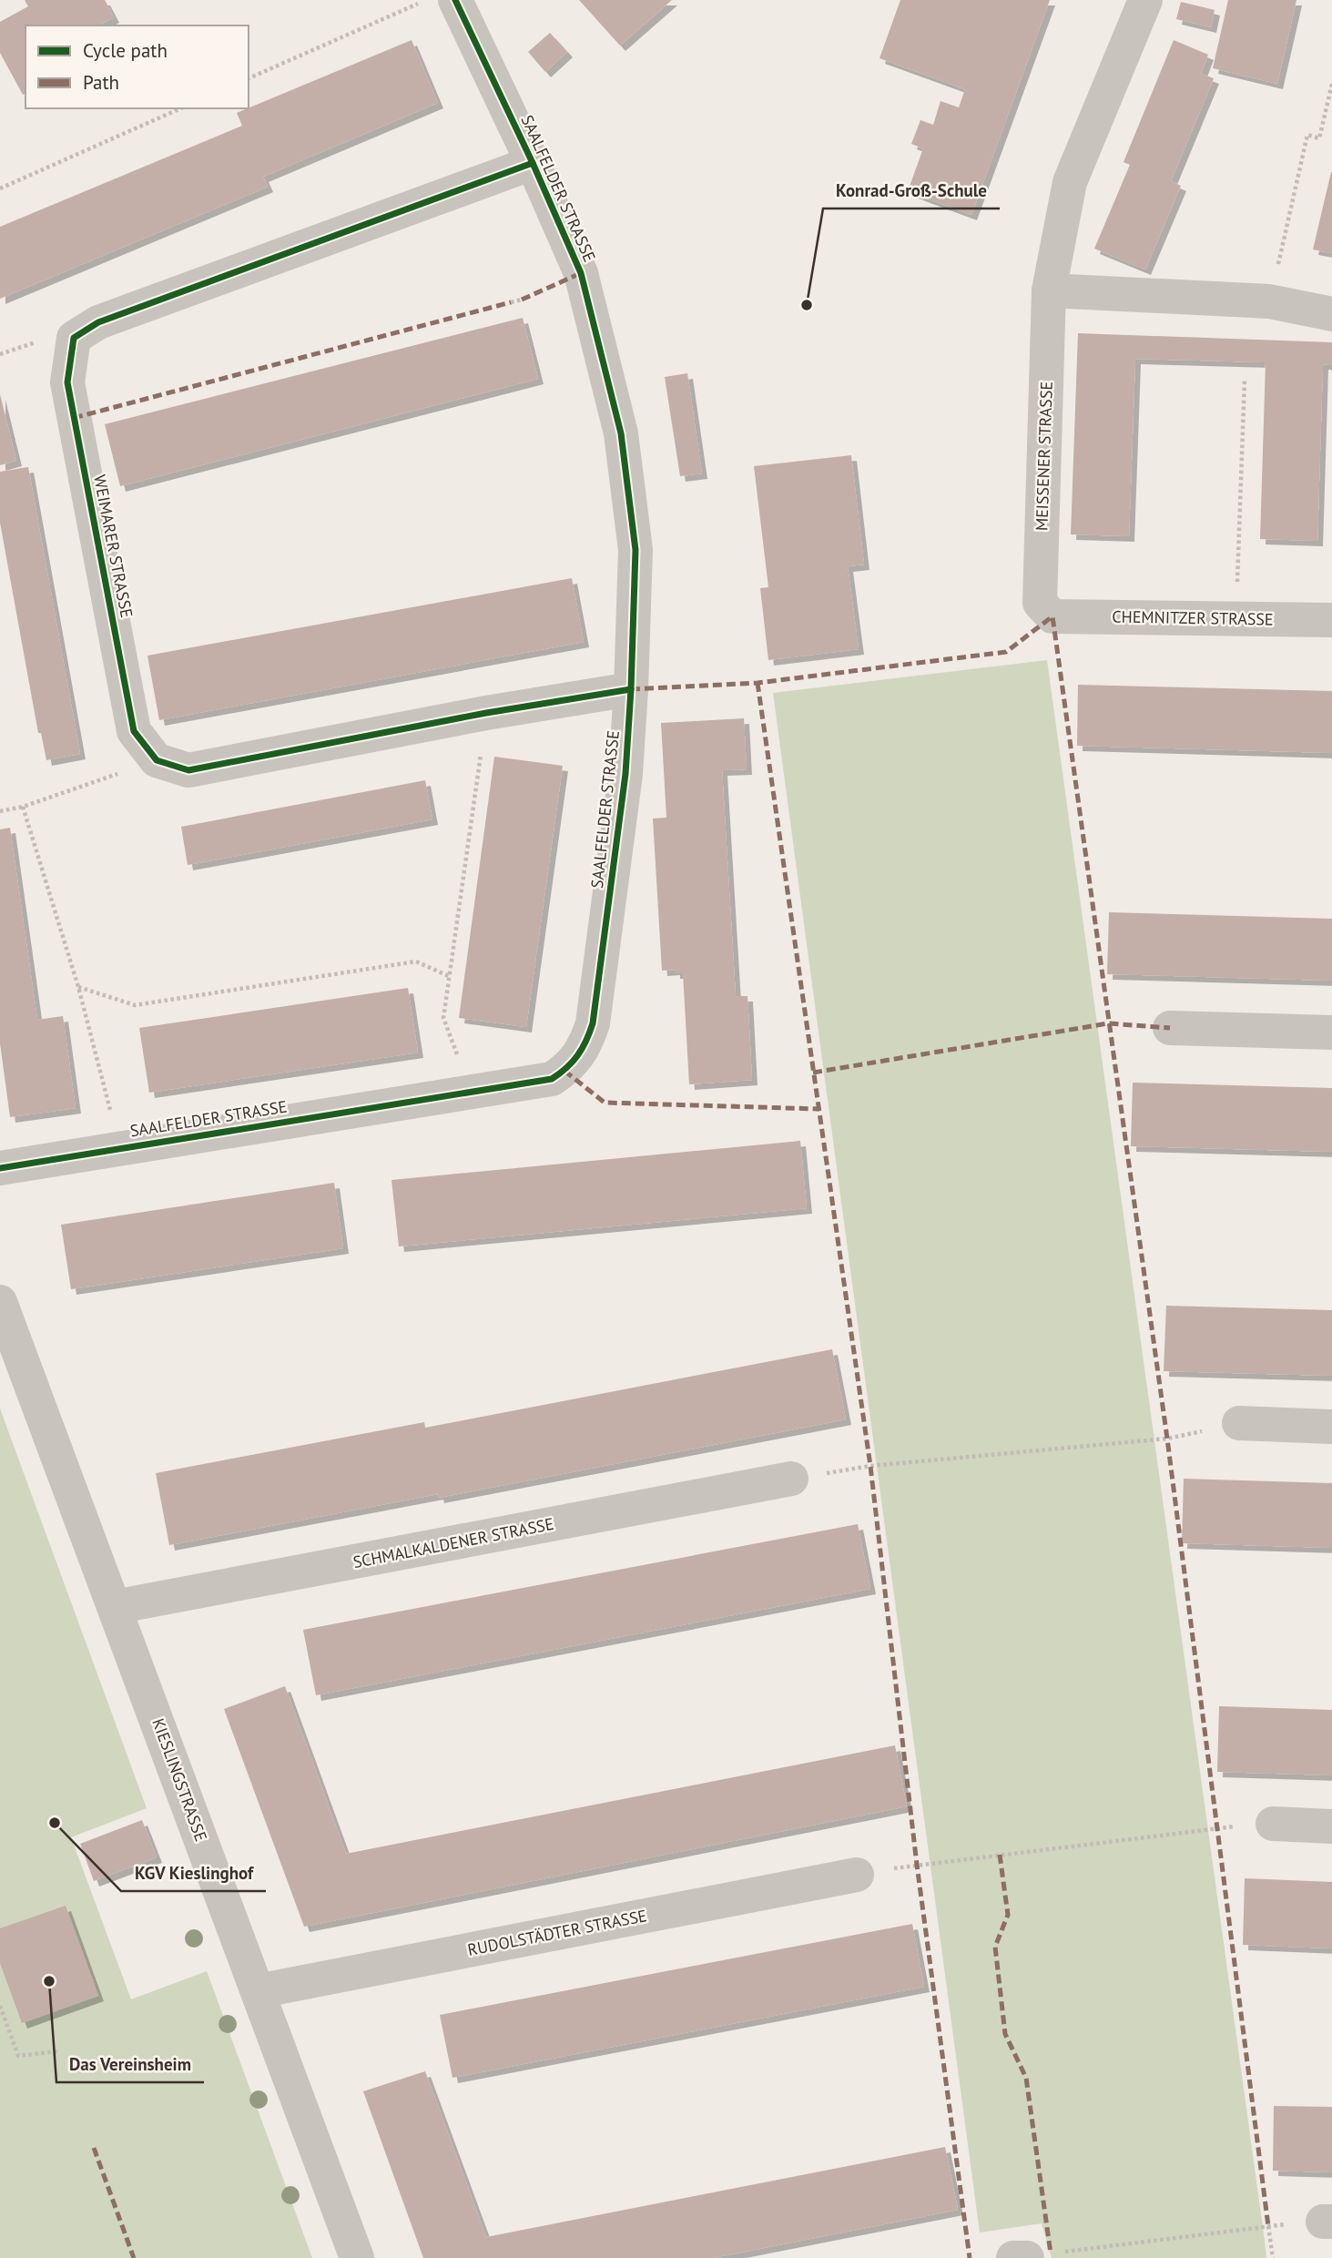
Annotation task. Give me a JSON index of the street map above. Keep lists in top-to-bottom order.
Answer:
{
  "streets": {
    "street": [
      "SAALFELDER STRASSE",
      "MEISSENER STRASSE",
      "WEIMARER STRASSE",
      "CHEMNITZER STRASSE",
      "SCHMALKALDENER STRASSE",
      "KIESLINGSTRASSE",
      "RUDOLSTÄDTER STRASSE"
    ]
  },
  "crossings": [
    ["SAALFELDER STRASSE", "WEIMARER STRASSE"],
    ["MEISSENER STRASSE", "CHEMNITZER STRASSE"],
    ["SCHMALKALDENER STRASSE", "KIESLINGSTRASSE"],
    ["KIESLINGSTRASSE", "RUDOLSTÄDTER STRASSE"]
  ],
  "places": ["Konrad-Groß-Schule", "KGV Kieslinghof", "Das Vereinsheim"],
  "legend": ["Cycle path", "Path"]
}
